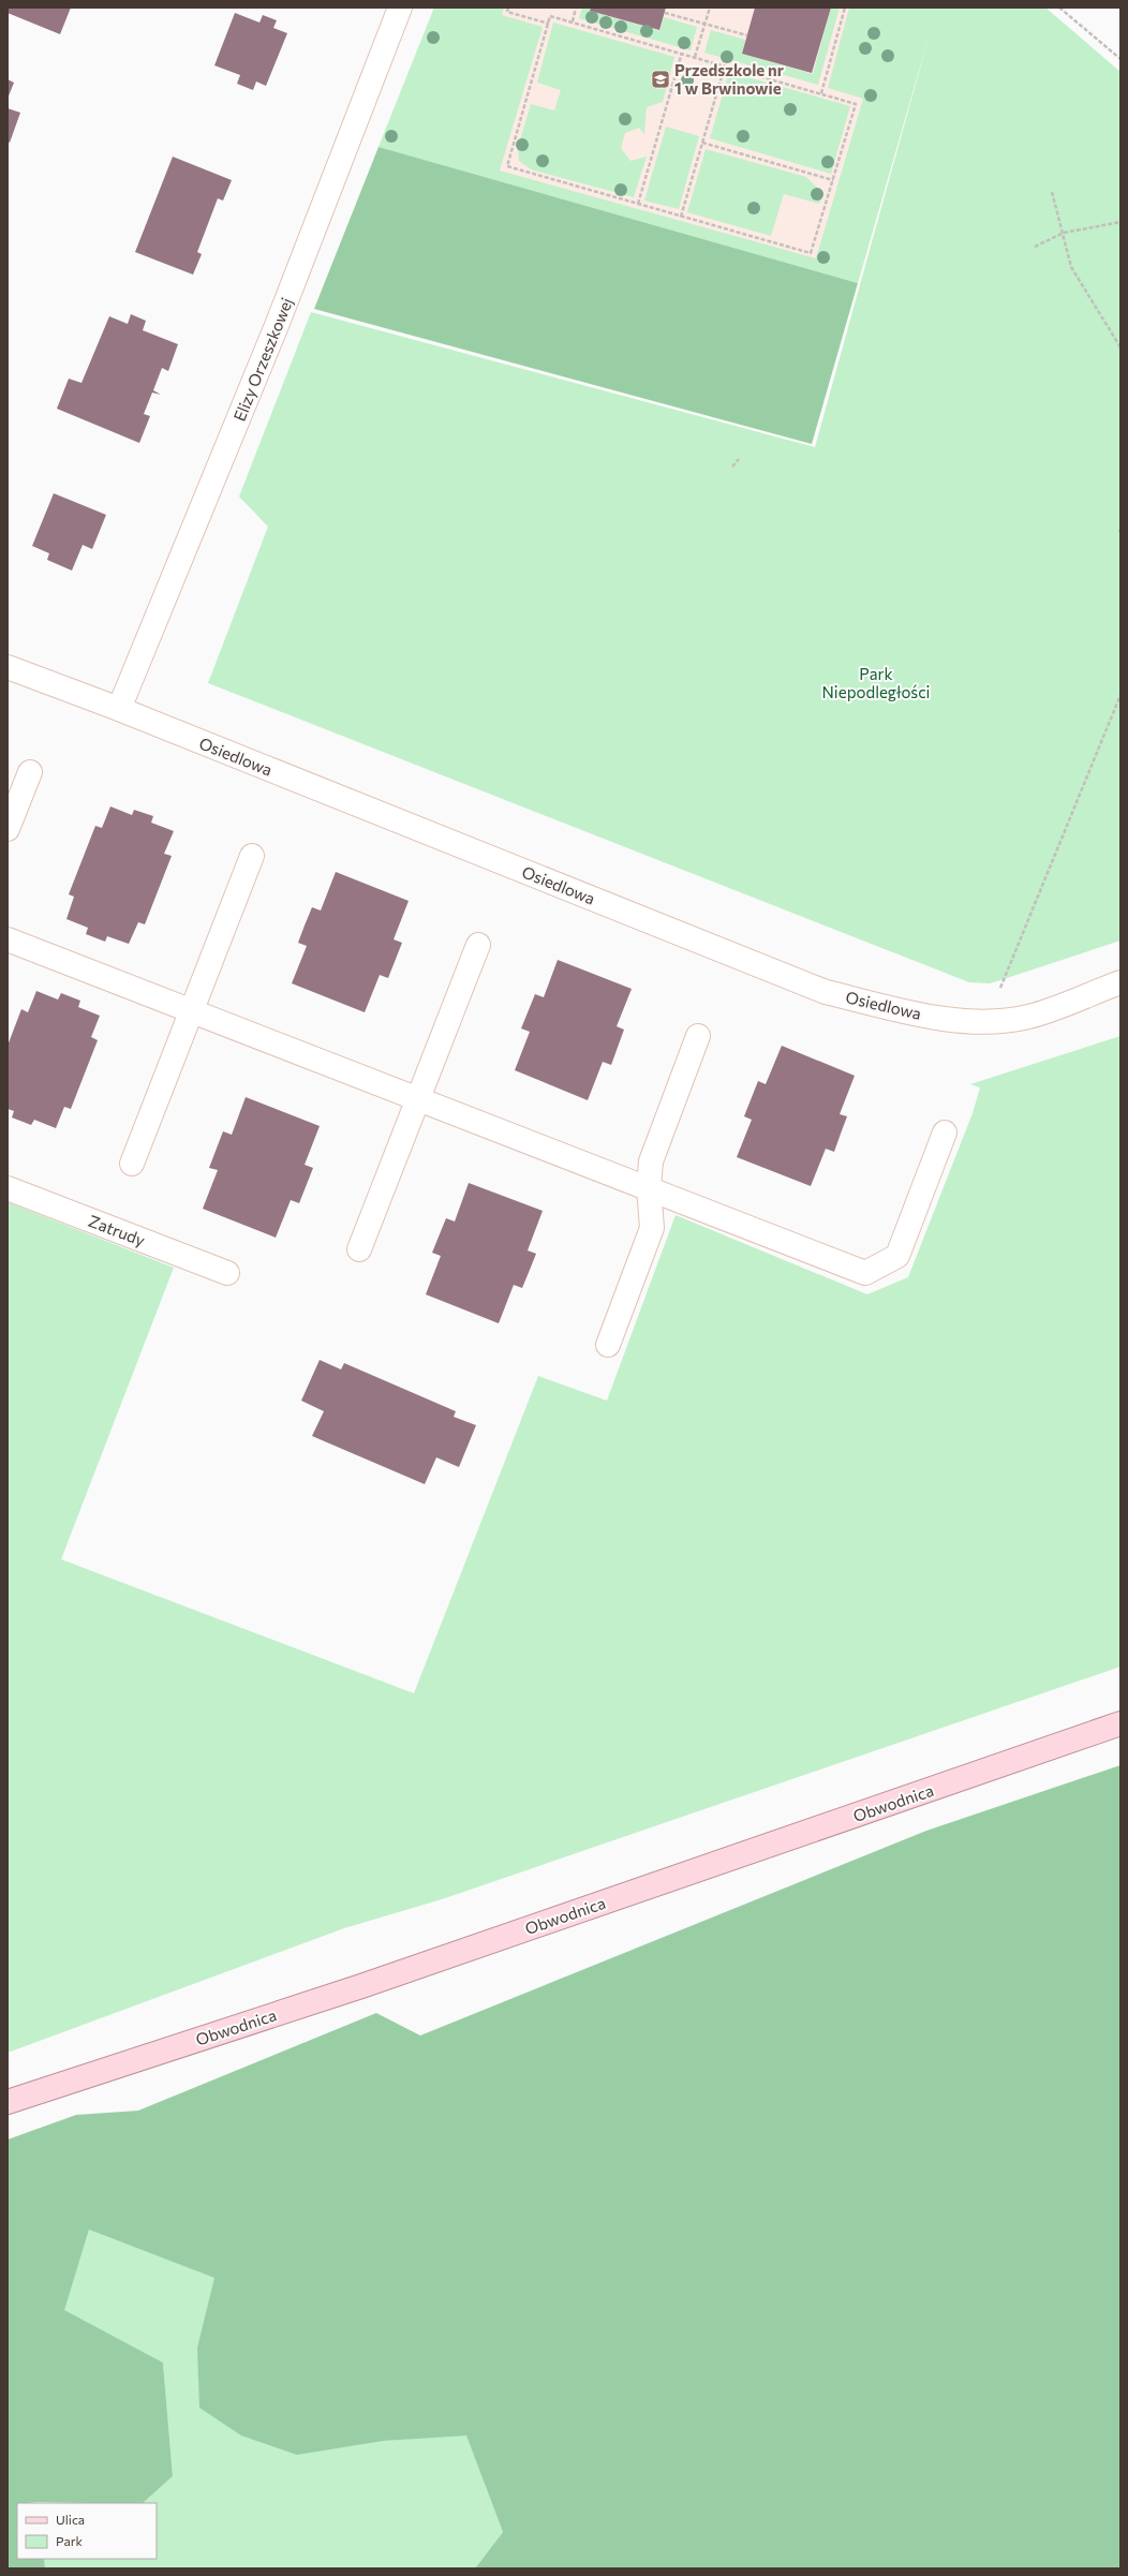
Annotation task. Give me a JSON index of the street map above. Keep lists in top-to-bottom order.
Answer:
{
  "streets": {
    "main road": ["Obwodnica"],
    "street": ["Elizy Orzeszkowej", "Osiedlowa", "Zatrudy"]
  },
  "crossings": [
    ["Elizy Orzeszkowej", "Osiedlowa"]
  ],
  "parks": ["Park Niepodległości"],
  "places": {
    "school or university": ["Przedszkole nr 1 w Brwinowie"]
  },
  "legend": ["Ulica", "Park"]
}
